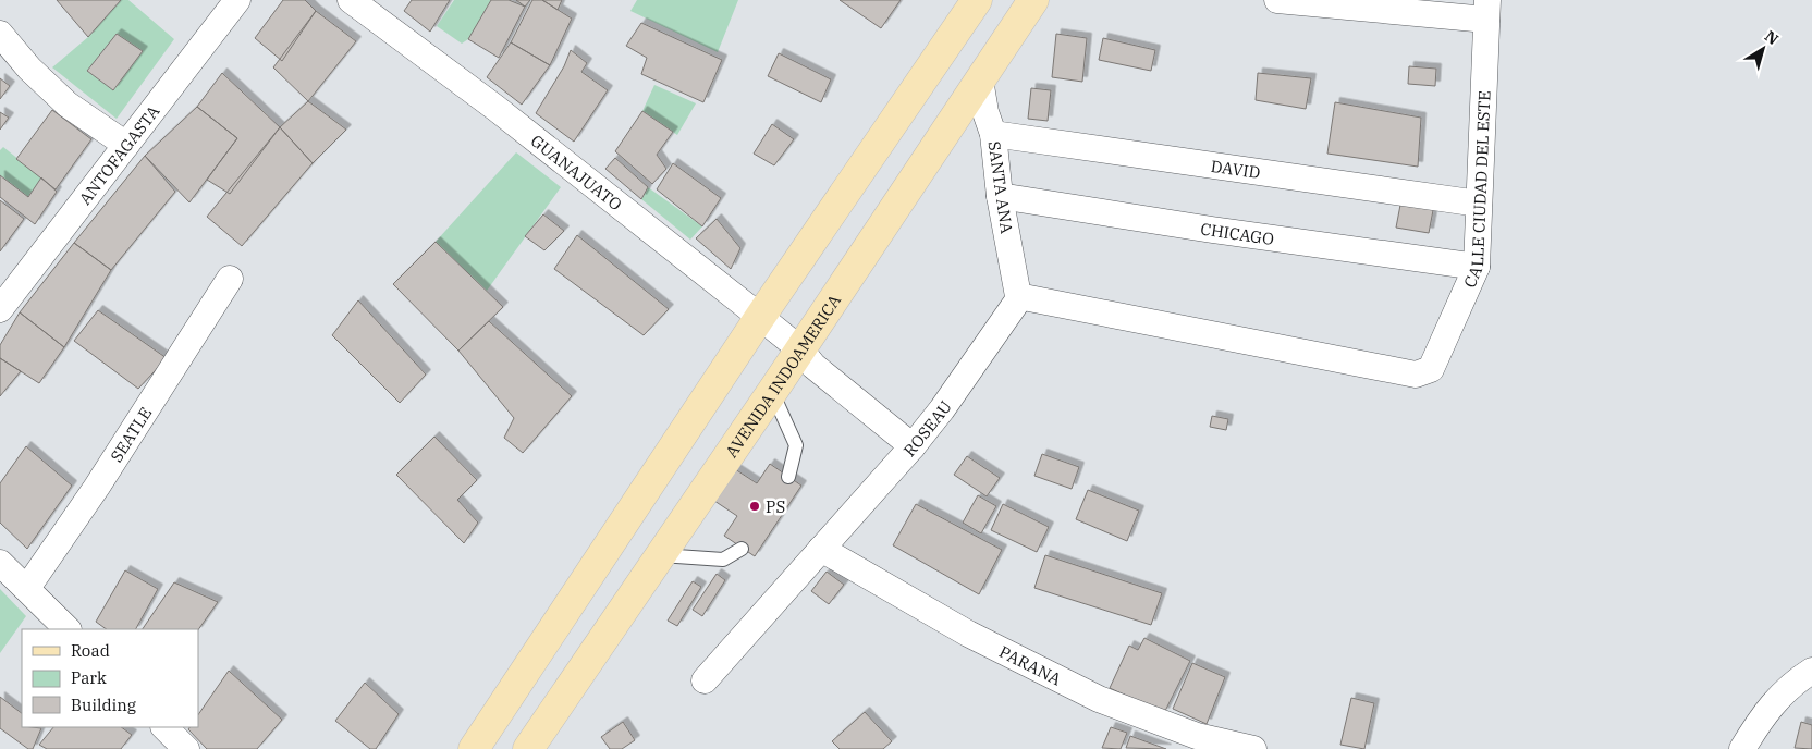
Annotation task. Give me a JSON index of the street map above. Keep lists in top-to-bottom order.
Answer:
{
  "streets": {
    "main road": ["AVENIDA INDOAMERICA"],
    "street": [
      "ANTOFAGASTA",
      "DAVID",
      "GUANAJUATO",
      "SANTA ANA",
      "CALLE CIUDAD DEL ESTE",
      "CHICAGO",
      "ROSEAU",
      "SEATLE",
      "PARANA"
    ]
  },
  "crossings": [
    ["DAVID", "SANTA ANA"],
    ["DAVID", "CALLE CIUDAD DEL ESTE"],
    ["GUANAJUATO", "AVENIDA INDOAMERICA"],
    ["GUANAJUATO", "ROSEAU"],
    ["SANTA ANA", "CALLE CIUDAD DEL ESTE"],
    ["SANTA ANA", "CHICAGO"],
    ["SANTA ANA", "AVENIDA INDOAMERICA"],
    ["SANTA ANA", "ROSEAU"],
    ["CALLE CIUDAD DEL ESTE", "CHICAGO"],
    ["CALLE CIUDAD DEL ESTE", "ROSEAU"],
    ["ROSEAU", "PARANA"]
  ],
  "places": ["PS"],
  "legend": ["Road", "Park", "Building"],
  "north": "top right"
}
